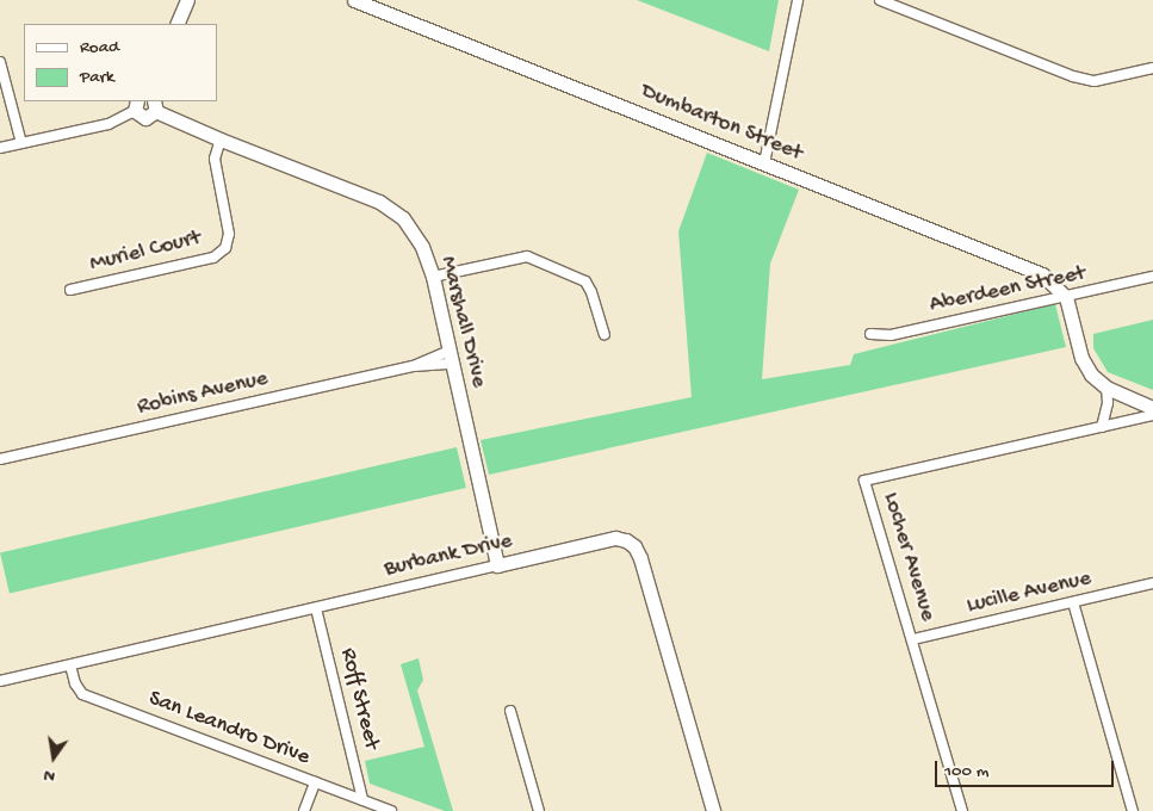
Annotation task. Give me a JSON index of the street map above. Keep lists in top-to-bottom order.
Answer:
{
  "streets": {
    "street": [
      "Dumbarton Street",
      "Muriel Court",
      "Aberdeen Street",
      "Marshall Drive",
      "Robins Avenue",
      "Burbank Drive",
      "Locher Avenue",
      "Lucille Avenue",
      "Roff Street",
      "San Leandro Drive"
    ]
  },
  "crossings": [
    ["Dumbarton Street", "Aberdeen Street"],
    ["Muriel Court", "Marshall Drive"],
    ["Marshall Drive", "Robins Avenue"],
    ["Marshall Drive", "Burbank Drive"],
    ["Burbank Drive", "Roff Street"],
    ["Burbank Drive", "San Leandro Drive"],
    ["Locher Avenue", "Lucille Avenue"],
    ["Roff Street", "San Leandro Drive"]
  ],
  "legend": ["Road", "Park"],
  "scale_bar": "100 m",
  "north": "bottom"
}
